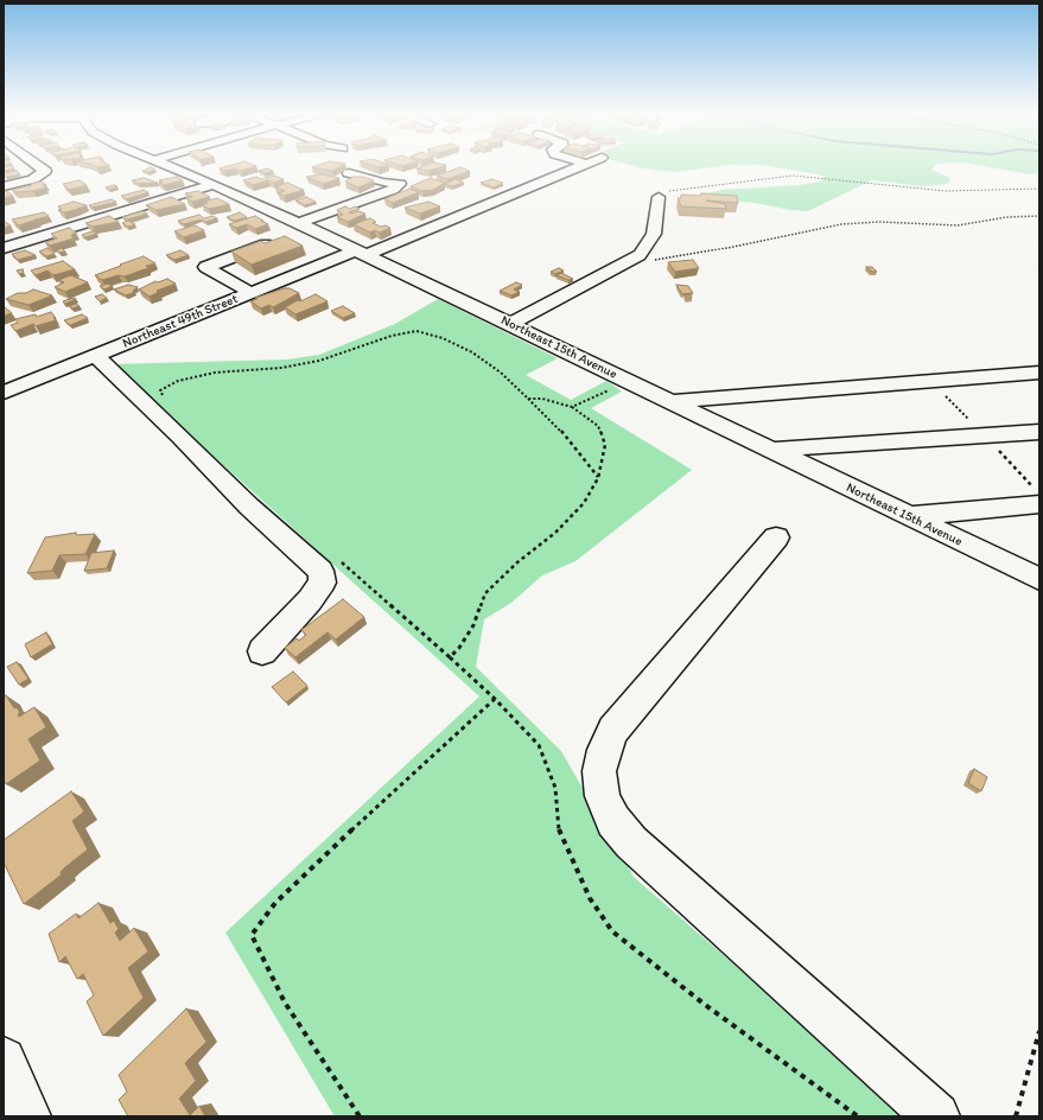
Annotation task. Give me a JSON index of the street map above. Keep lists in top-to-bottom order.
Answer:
{
  "streets": {
    "street": ["Northeast 49th Street", "Northeast 15th Avenue"]
  },
  "crossings": [
    ["Northeast 49th Street", "Northeast 15th Avenue"]
  ]
}
